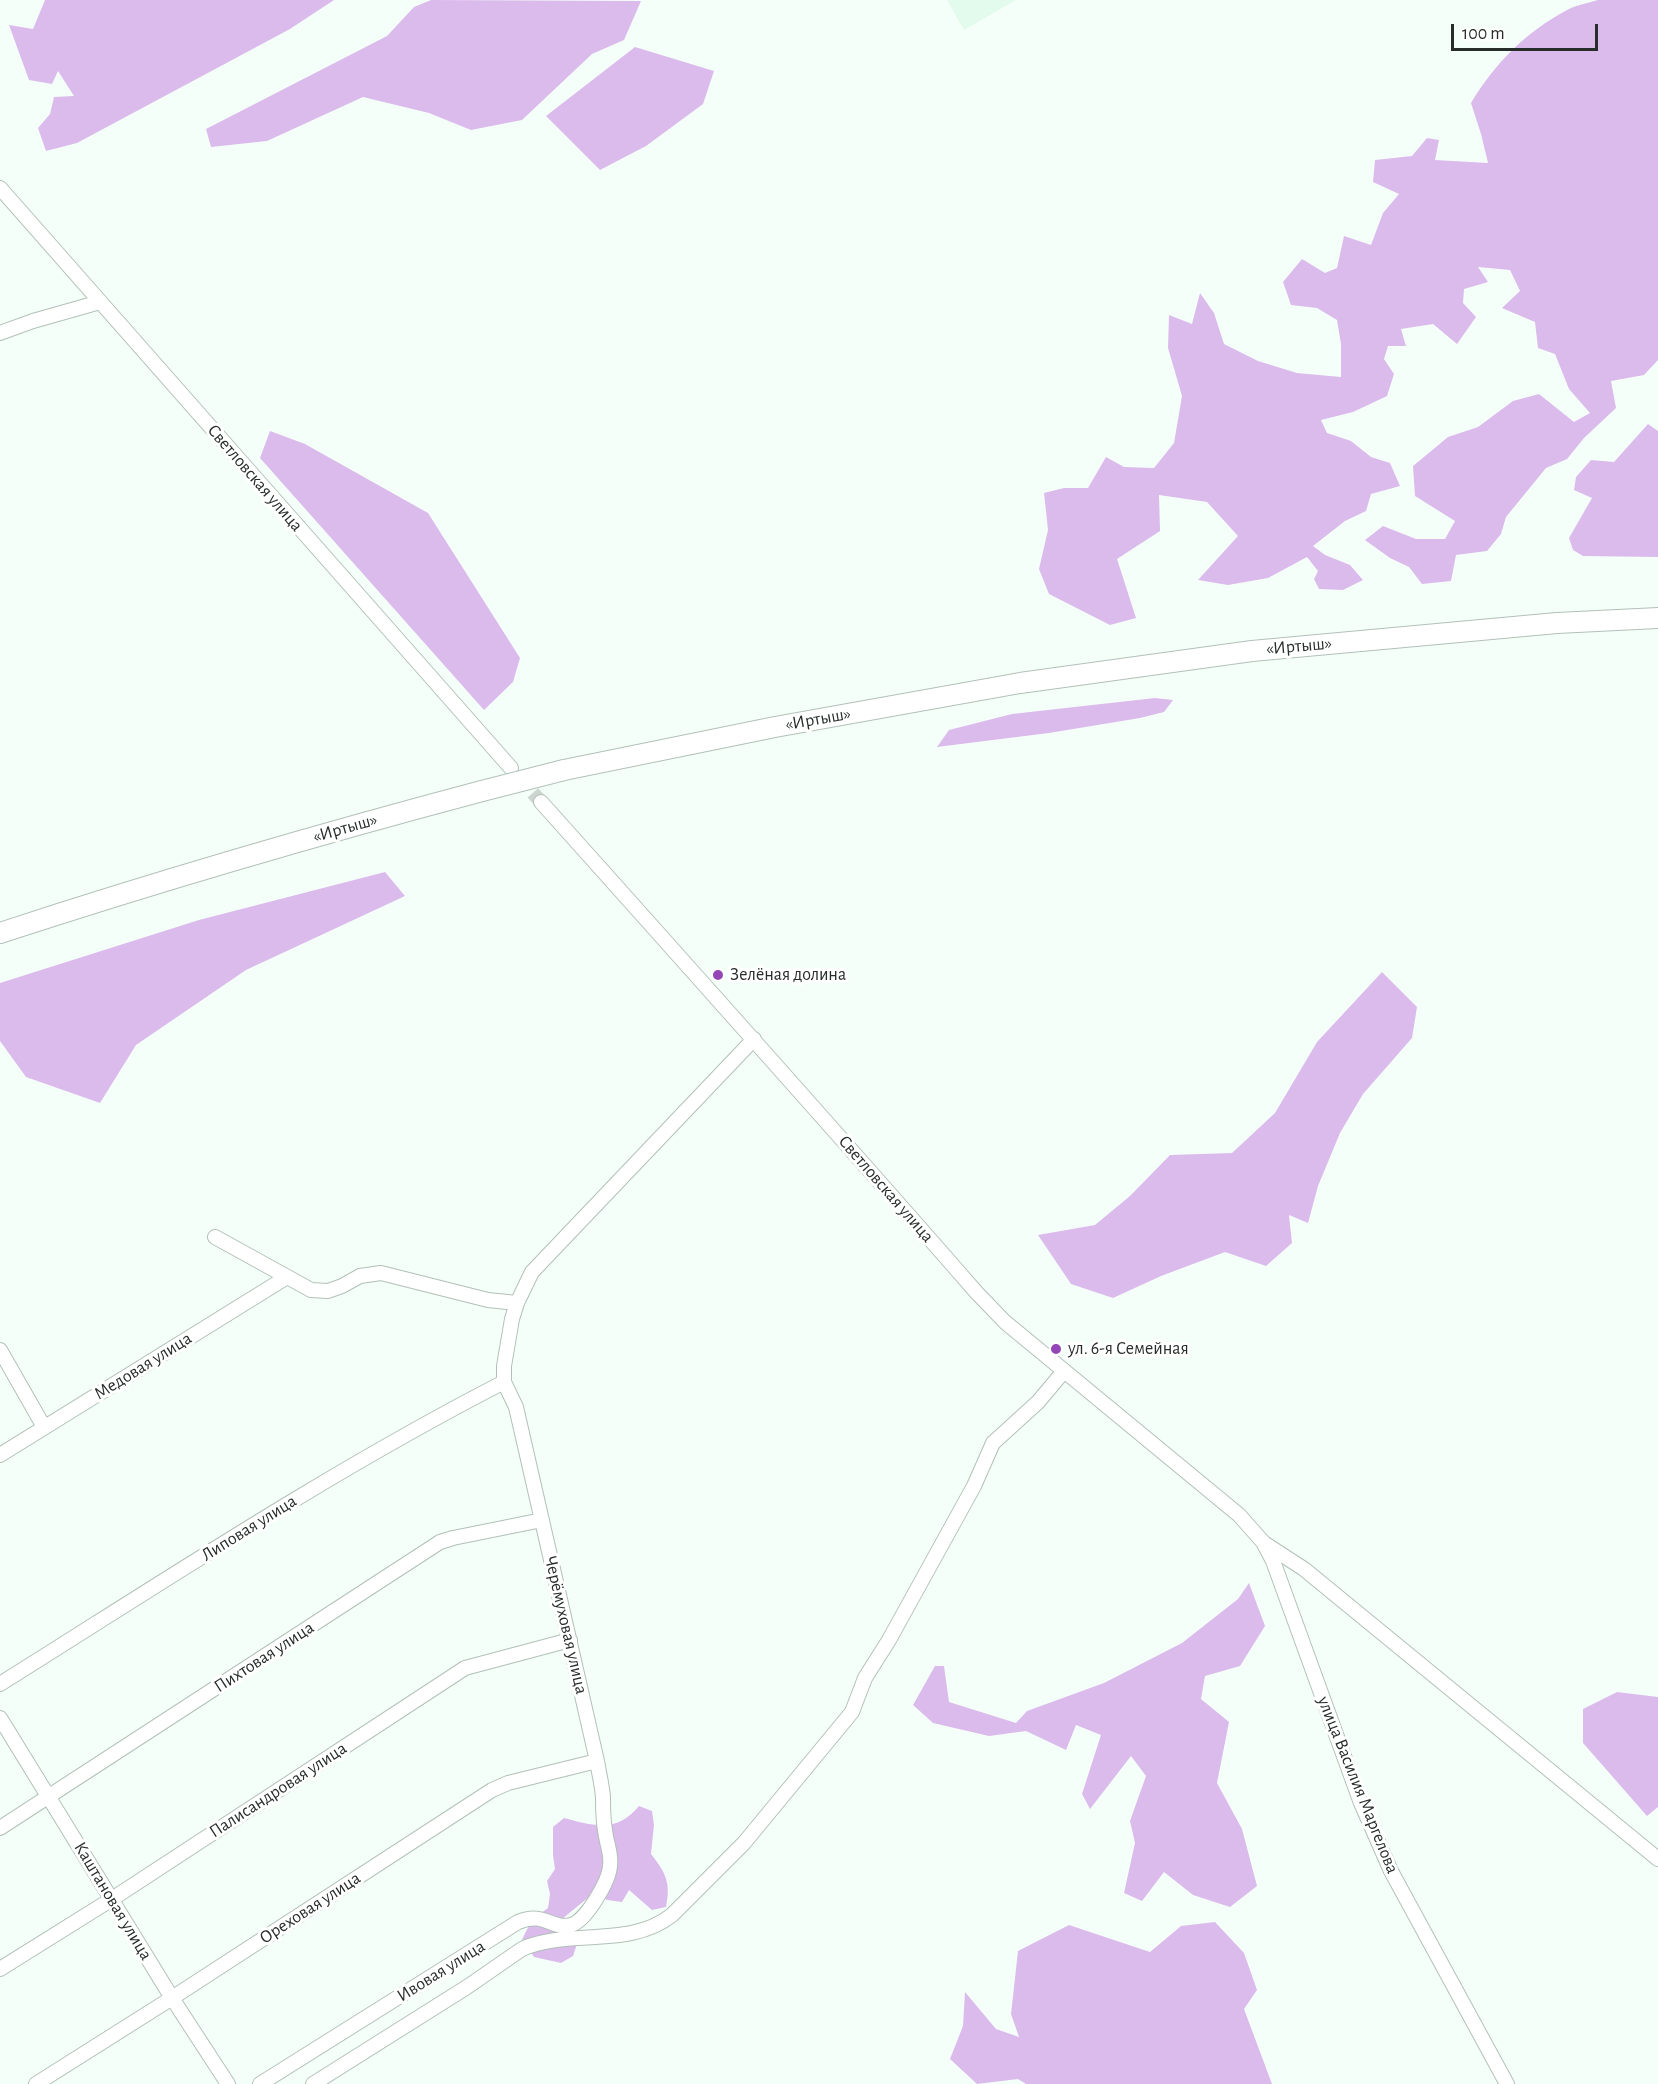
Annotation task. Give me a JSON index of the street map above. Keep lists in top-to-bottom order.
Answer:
{
  "streets": {
    "highway": ["«Иртыш»"],
    "street": [
      "Светловская улица",
      "Медовая улица",
      "Липовая улица",
      "Черёмуховая улица",
      "Пихтовая улица",
      "улица Василия Маргелова",
      "Палисандровая улица",
      "Каштановая улица",
      "Ореховая улица",
      "Ивовая улица"
    ]
  },
  "crossings": [
    ["Светловская улица", "улица Василия Маргелова"],
    ["Светловская улица", "Ивовая улица"],
    ["Липовая улица", "Черёмуховая улица"],
    ["Черёмуховая улица", "Пихтовая улица"],
    ["Черёмуховая улица", "Палисандровая улица"],
    ["Черёмуховая улица", "Ореховая улица"],
    ["Черёмуховая улица", "Ивовая улица"],
    ["Пихтовая улица", "Каштановая улица"],
    ["Палисандровая улица", "Каштановая улица"],
    ["Каштановая улица", "Ореховая улица"]
  ],
  "places": ["Зелёная долина", "ул. 6-я Семейная"],
  "scale_bar": "100 m"
}
